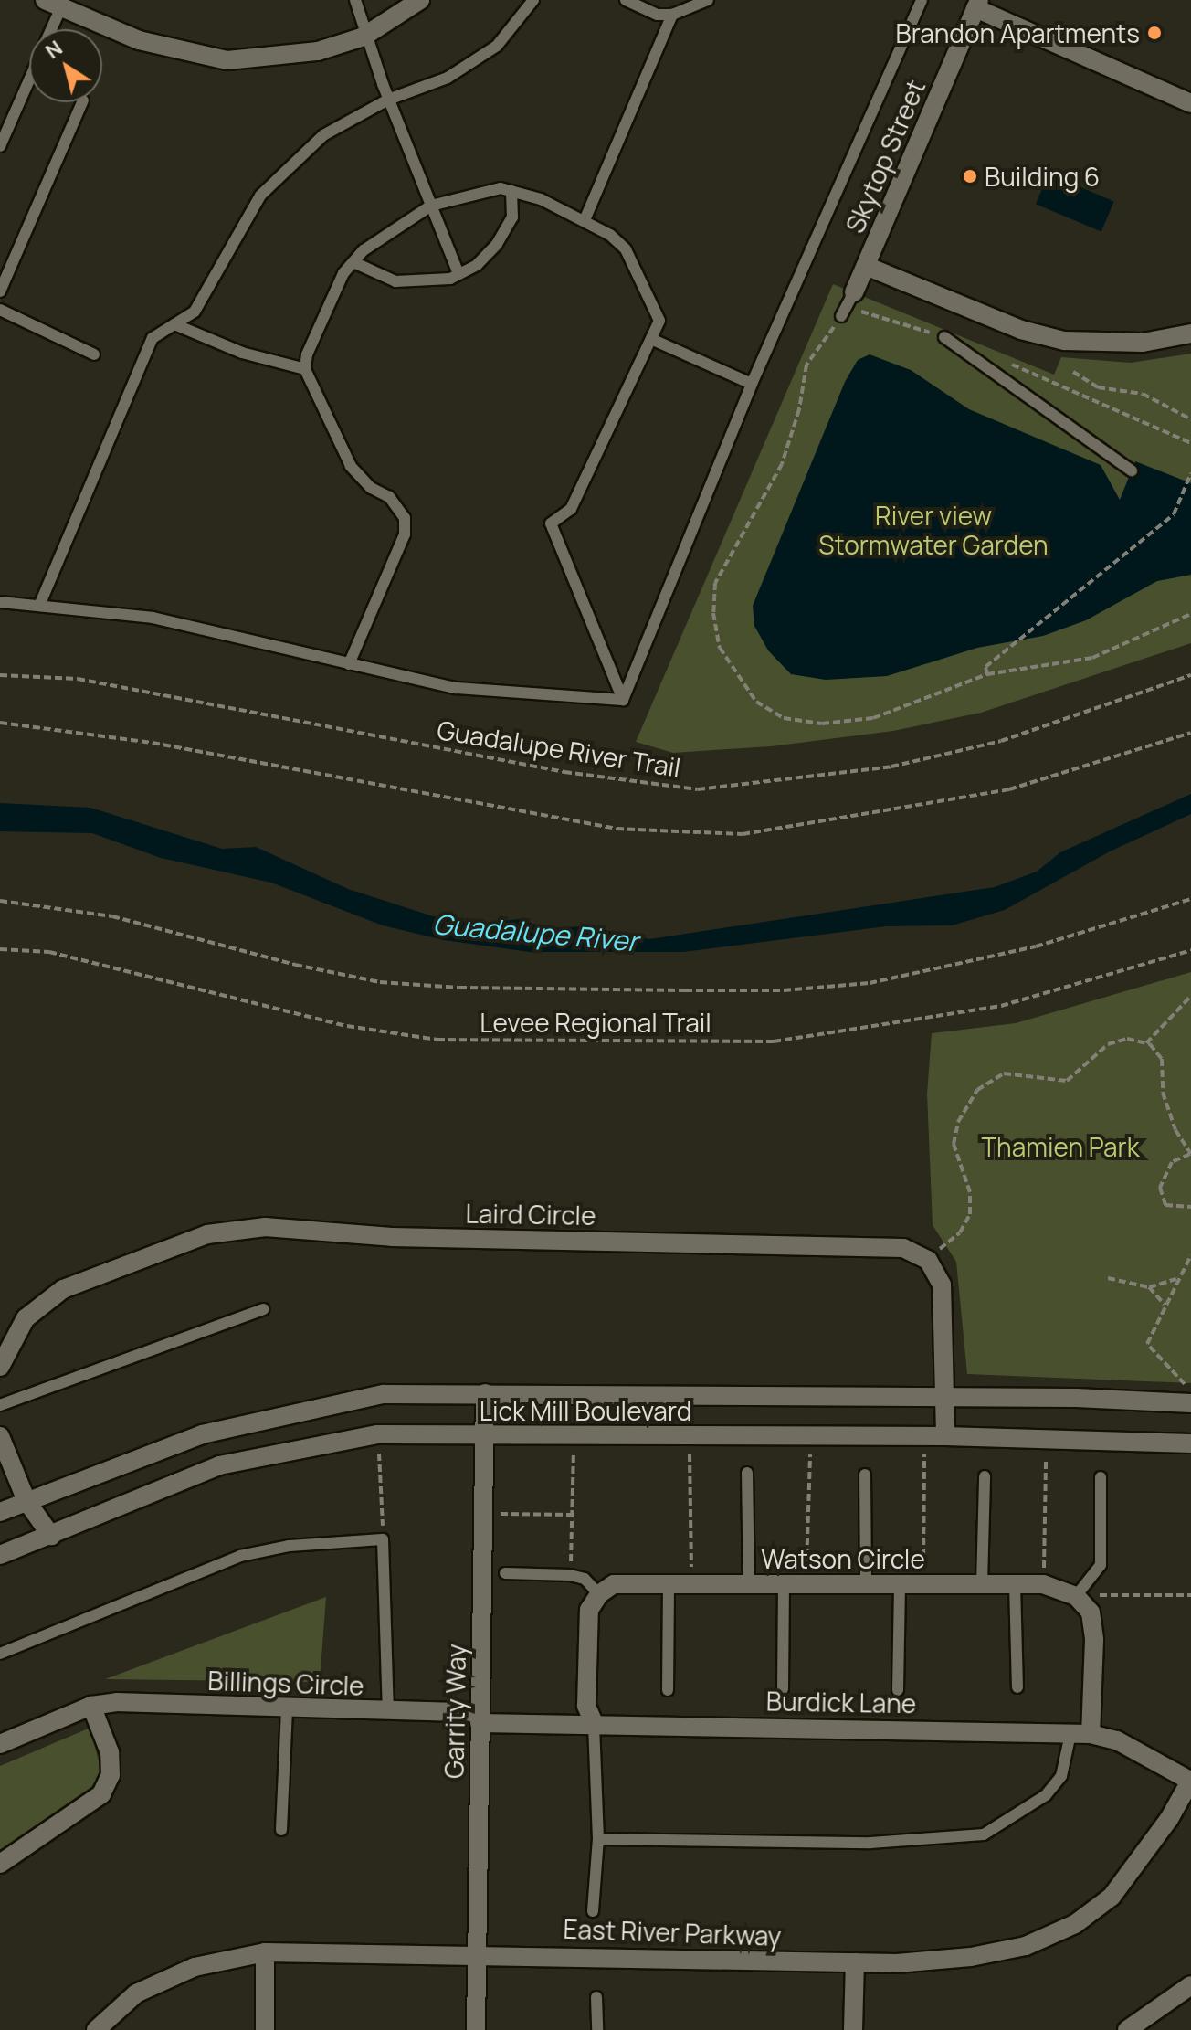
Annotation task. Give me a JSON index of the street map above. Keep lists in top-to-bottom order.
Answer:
{
  "streets": {
    "street": [
      "Skytop Street",
      "Laird Circle",
      "Lick Mill Boulevard",
      "Watson Circle",
      "Billings Circle",
      "Burdick Lane",
      "Garrity Way",
      "East River Parkway"
    ],
    "path": ["Guadalupe River Trail", "Levee Regional Trail"]
  },
  "crossings": [
    ["Lick Mill Boulevard", "Garrity Way"],
    ["Billings Circle", "Burdick Lane"],
    ["Billings Circle", "Garrity Way"],
    ["Burdick Lane", "Garrity Way"],
    ["Burdick Lane", "East River Parkway"],
    ["Garrity Way", "East River Parkway"]
  ],
  "water": ["Guadalupe River"],
  "parks": ["River view Stormwater Garden", "Thamien Park"],
  "places": ["Brandon Apartments", "Building 6"],
  "north": "top left"
}
